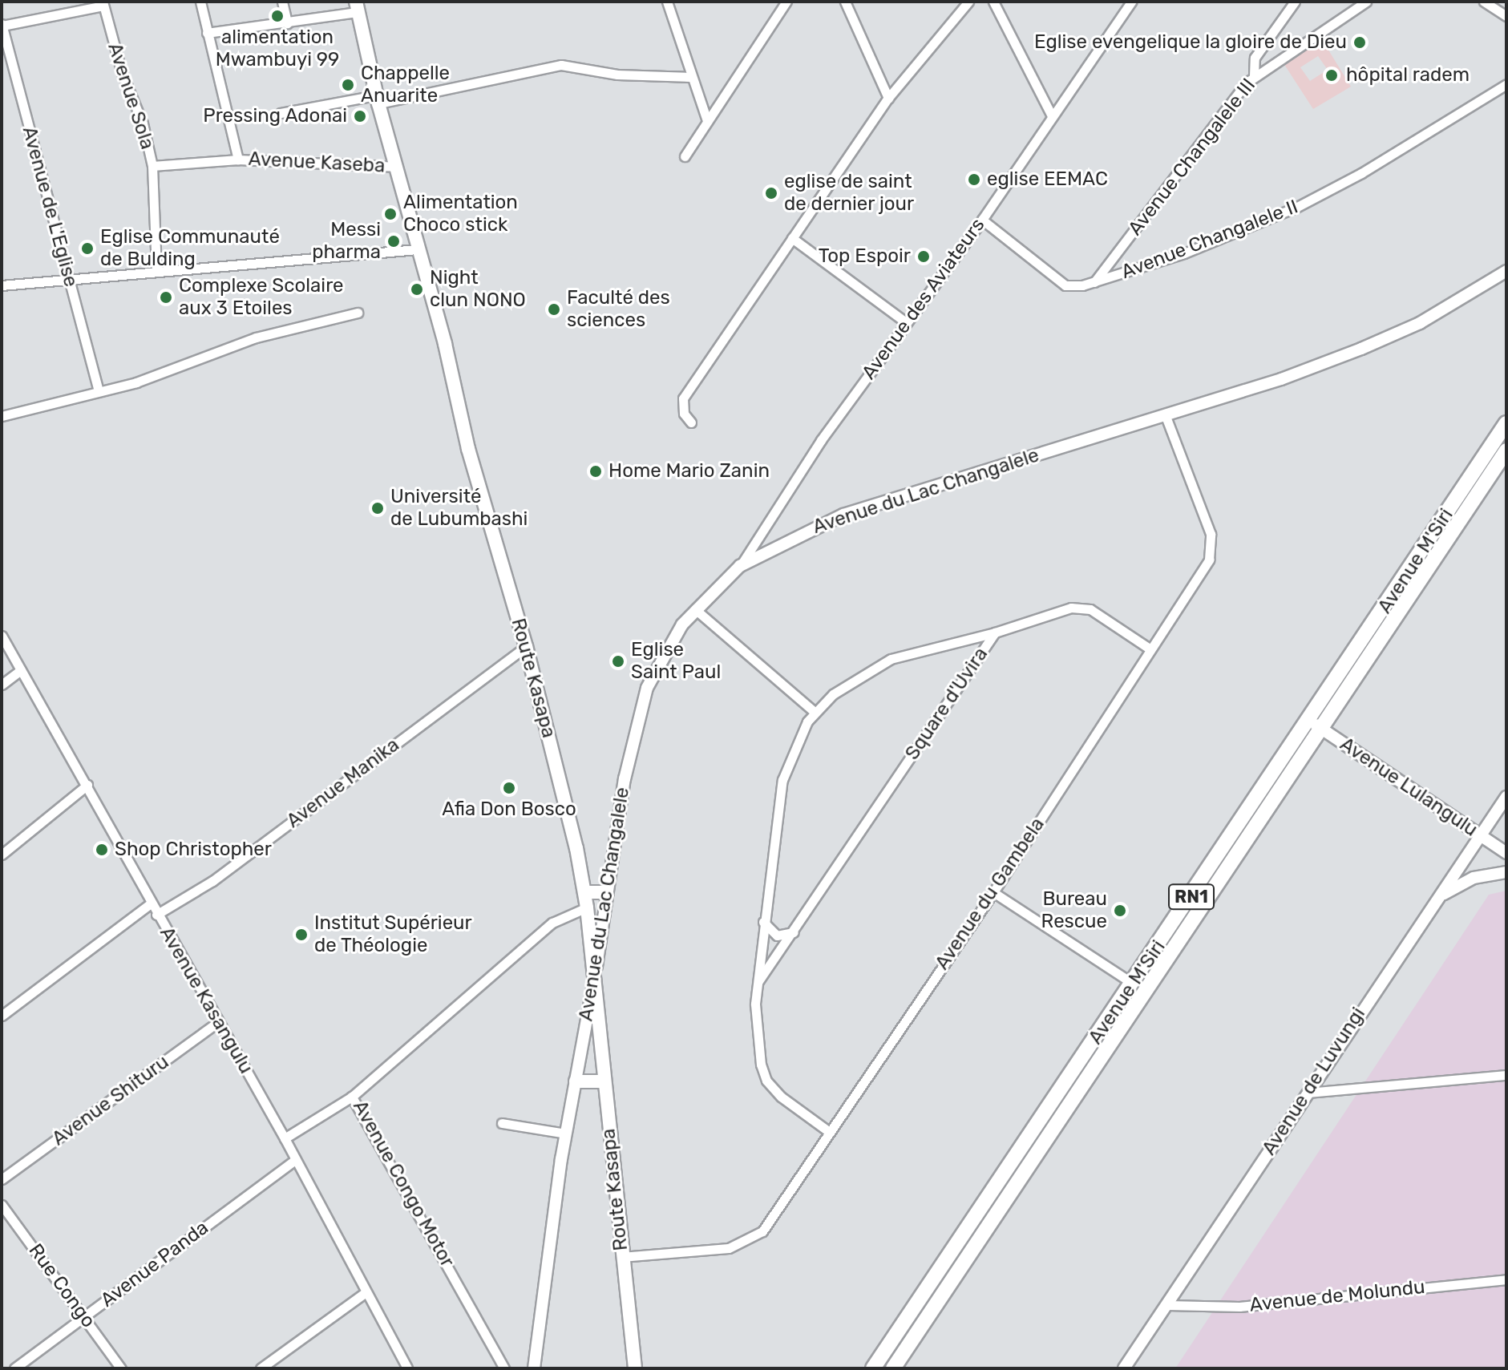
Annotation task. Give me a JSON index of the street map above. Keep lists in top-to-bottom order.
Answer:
{
  "streets": {
    "highway": ["Avenue M'Siri", "RN1"],
    "main road": ["Route Kasapa"],
    "street": [
      "Avenue Sola",
      "Avenue Changalele III",
      "Avenue Kaseba",
      "Avenue de L'Eglise",
      "Avenue Changalele II",
      "Avenue des Aviateurs",
      "Avenue du Lac Changalele",
      "Square d'Uvira",
      "Avenue Manika",
      "Avenue Lulangulu",
      "Avenue du Gambela",
      "Avenue Kasangulu",
      "Avenue de Luvungi",
      "Avenue Shituru",
      "Avenue Congo Motor",
      "Avenue Panda",
      "Rue Congo",
      "Avenue de Molundu"
    ]
  },
  "crossings": [
    ["Avenue Sola", "Avenue Kaseba"],
    ["Avenue Changalele III", "Avenue Changalele II"],
    ["Avenue Kaseba", "Route Kasapa"],
    ["Avenue Changalele II", "Avenue des Aviateurs"],
    ["Avenue des Aviateurs", "Avenue du Lac Changalele"],
    ["Avenue du Lac Changalele", "Route Kasapa"],
    ["Avenue du Lac Changalele", "Avenue du Gambela"],
    ["Avenue M'Siri", "Avenue Lulangulu"],
    ["Route Kasapa", "Avenue Manika"],
    ["Route Kasapa", "Avenue du Gambela"],
    ["Route Kasapa", "Avenue Congo Motor"],
    ["Avenue Manika", "Avenue Kasangulu"],
    ["Avenue Lulangulu", "Avenue de Luvungi"],
    ["Avenue Kasangulu", "Avenue Shituru"],
    ["Avenue Kasangulu", "Avenue Panda"],
    ["Avenue de Luvungi", "Avenue de Molundu"],
    ["Avenue Panda", "Rue Congo"]
  ],
  "places": [
    "alimentation Mwambuyi 99",
    "Eglise evengelique la gloire de Dieu",
    "hôpital radem",
    "Chappelle Anuarite",
    "Pressing Adonai",
    "eglise EEMAC",
    "eglise de saint de dernier jour",
    "Alimentation Choco stick",
    "Messi pharma",
    "Eglise Communauté de Bulding",
    "Top Espoir",
    "Night clun NONO",
    "Complexe Scolaire aux 3 Etoiles",
    "Faculté des sciences",
    "Home Mario Zanin",
    "Université de Lubumbashi",
    "Eglise Saint Paul",
    "Afia Don Bosco",
    "Shop Christopher",
    "Bureau Rescue",
    "Institut Supérieur de Théologie"
  ]
}
